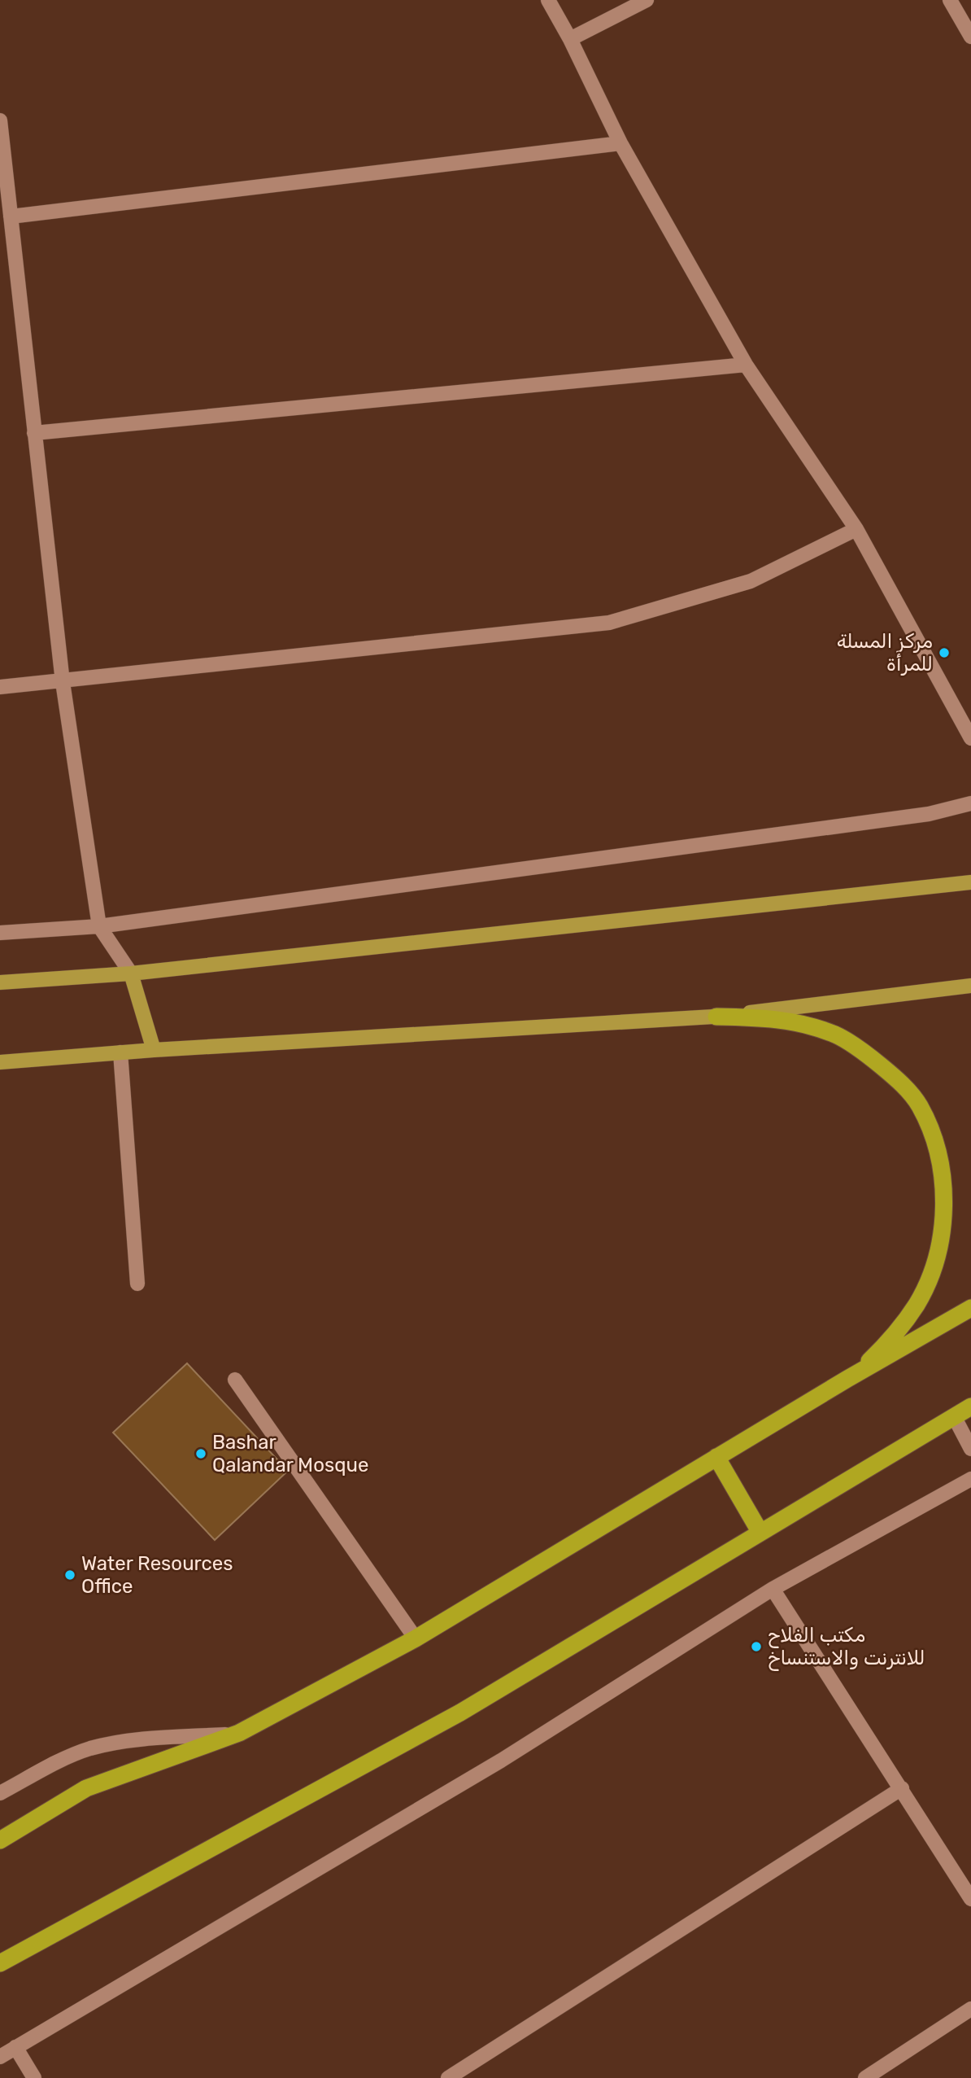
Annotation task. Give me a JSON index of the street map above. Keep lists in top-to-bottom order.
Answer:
{
  "places": [
    "مركز المسلة للمرأة",
    "Bashar Qalandar Mosque",
    "Water Resources Office",
    "مكتب الفلاح للانترنت والاستنساخ"
  ]
}
